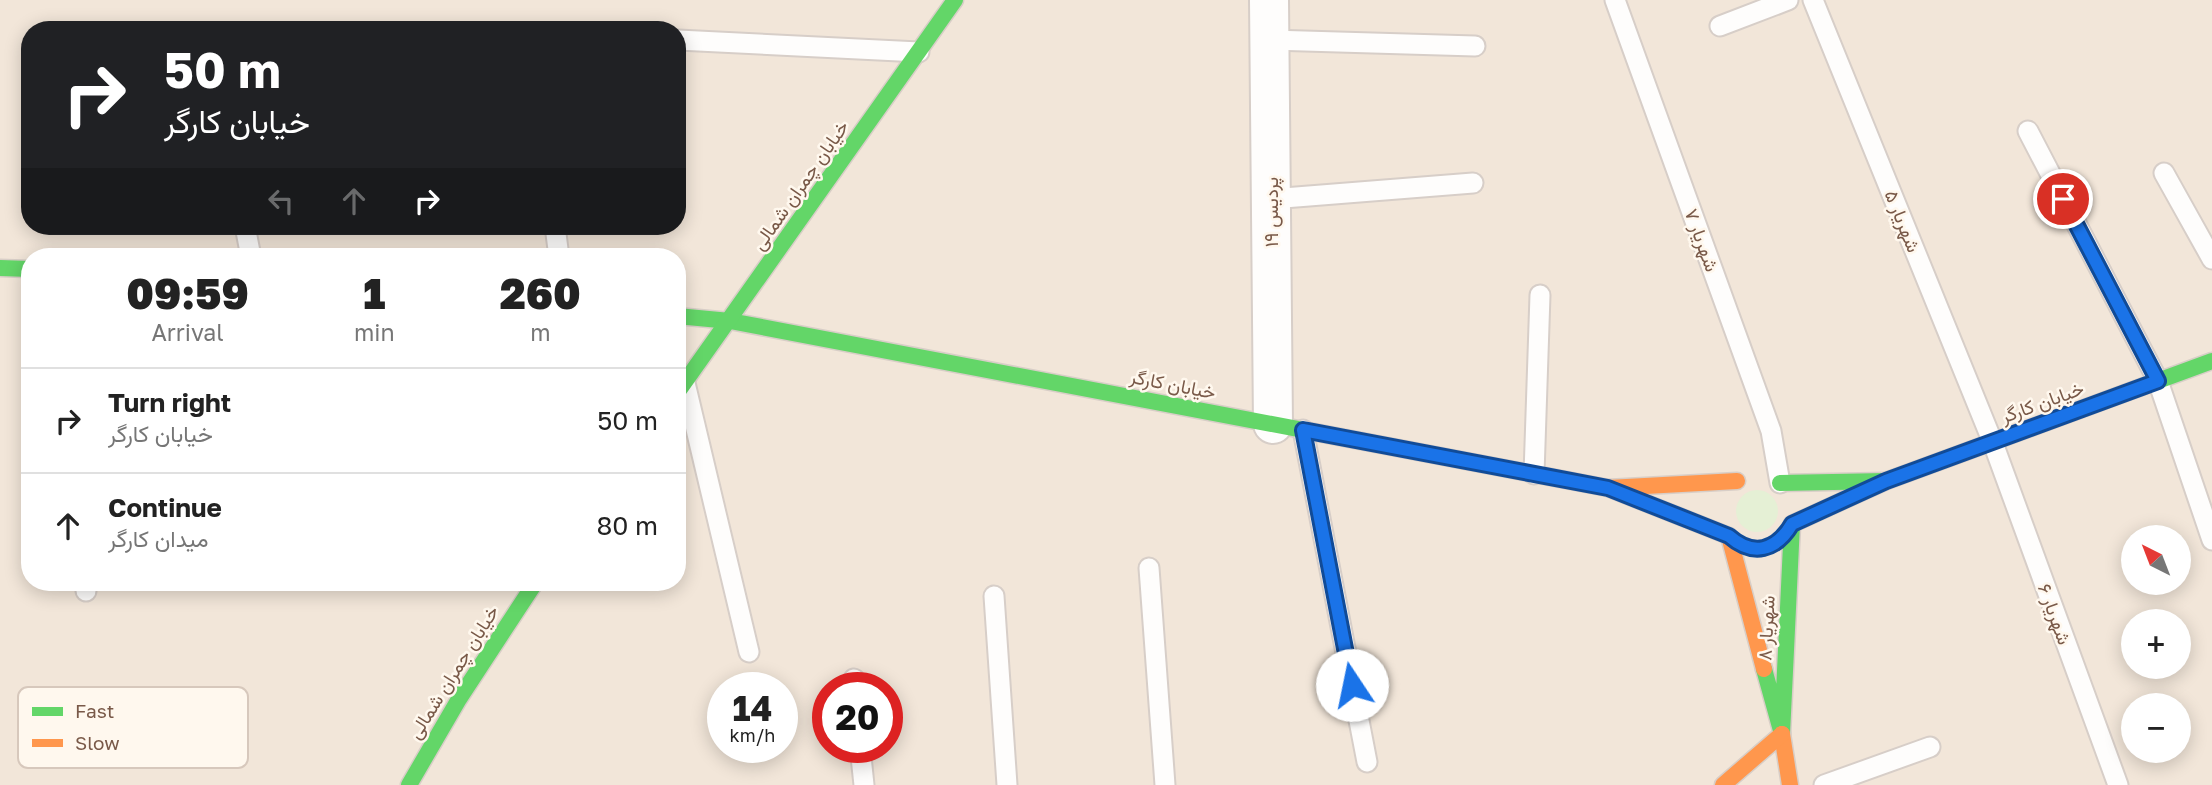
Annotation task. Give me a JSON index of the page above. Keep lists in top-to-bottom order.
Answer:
{
  "streets": {
    "main road": ["خیابان چمران شمالی", "خیابان کارگر", "شهریار ۸"],
    "street": ["پردیس ۱۹"],
    "lane": ["شهریار ۵", "شهریار ۷", "شهریار ۶"]
  },
  "crossings": [
    ["خیابان چمران شمالی", "خیابان کارگر"],
    ["پردیس ۱۹", "خیابان کارگر"],
    ["شهریار ۵", "خیابان کارگر"],
    ["شهریار ۵", "شهریار ۶"],
    ["شهریار ۷", "خیابان کارگر"],
    ["شهریار ۷", "شهریار ۸"],
    ["خیابان کارگر", "شهریار ۶"],
    ["خیابان کارگر", "شهریار ۸"]
  ],
  "legend": ["Fast", "Slow"],
  "north": "top left",
  "page": {
    "turn": ["50 m", "خیابان کارگر"],
    "eta": [
      "09:59",
      "Arrival",
      "1",
      "min",
      "260",
      "m"
    ],
    "list": [
      {
        "name": "Turn right",
        "note": "خیابان کارگر",
        "value": "50 m"
      },
      {
        "name": "Continue",
        "note": "میدان کارگر",
        "value": "80 m"
      }
    ],
    "map_buttons": ["+", "−"],
    "speed": "14 km/h",
    "limit": "20"
  }
}
